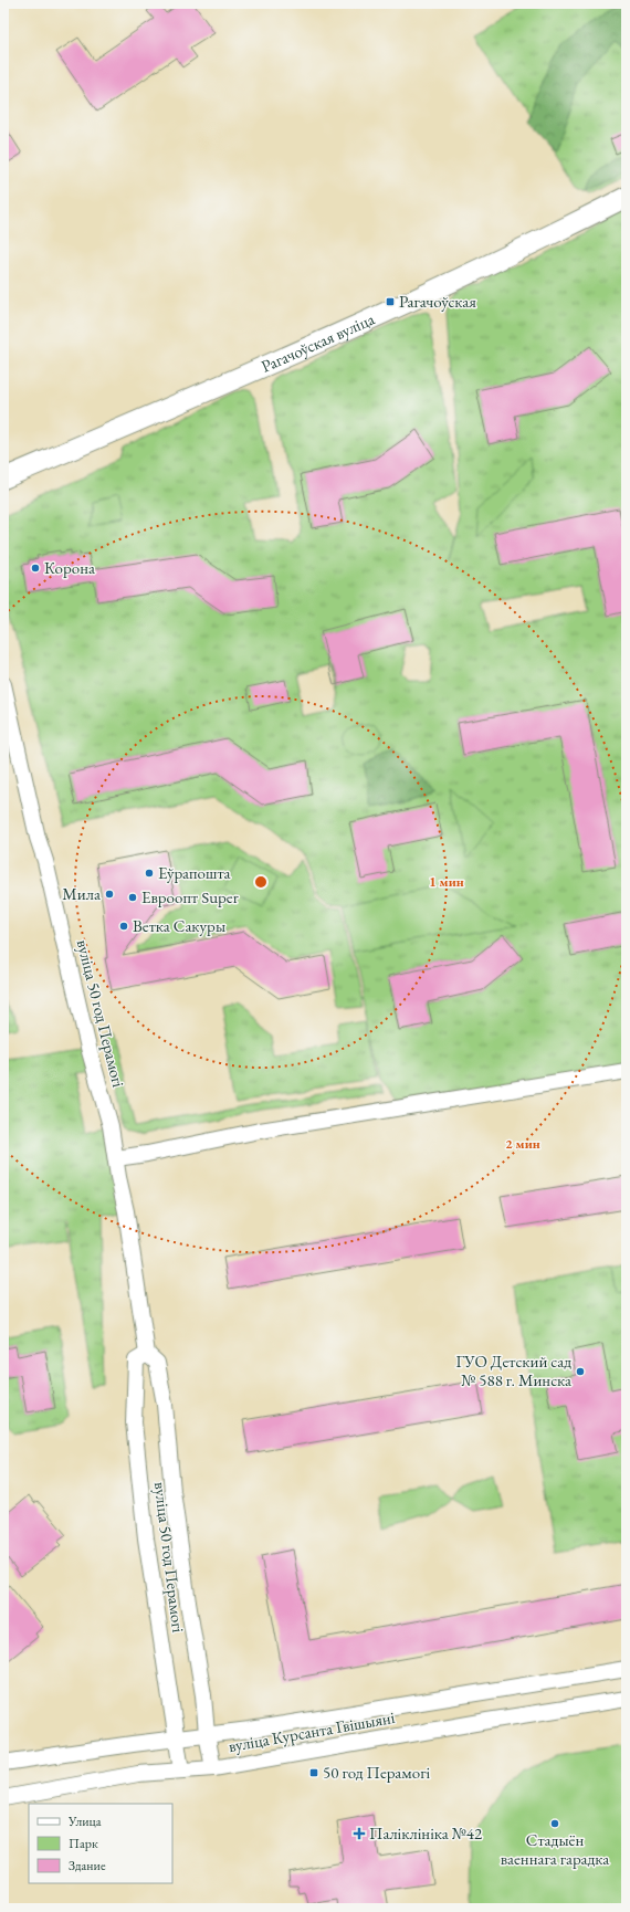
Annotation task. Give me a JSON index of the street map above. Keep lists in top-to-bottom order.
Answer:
{
  "streets": {
    "street": ["Рагачоўская вуліца", "вуліца 50 год Перамогі", "вуліца Курсанта Гвішыяні"]
  },
  "crossings": [
    ["вуліца 50 год Перамогі", "вуліца Курсанта Гвішыяні"]
  ],
  "places": {
    "transit": ["Рагачоўская", "50 год Перамогі"],
    "other": [
      "Корона",
      "Еўрапошта",
      "Мила",
      "Евроопт Super",
      "Ветка Сакуры",
      "ГУО Детский сад № 588 г. Минска",
      "Стадыён ваеннага гарадка"
    ],
    "health": ["Паліклініка №42"]
  },
  "legend": ["Улица", "Парк", "Здание"],
  "rings": ["1 мин", "2 мин"]
}
